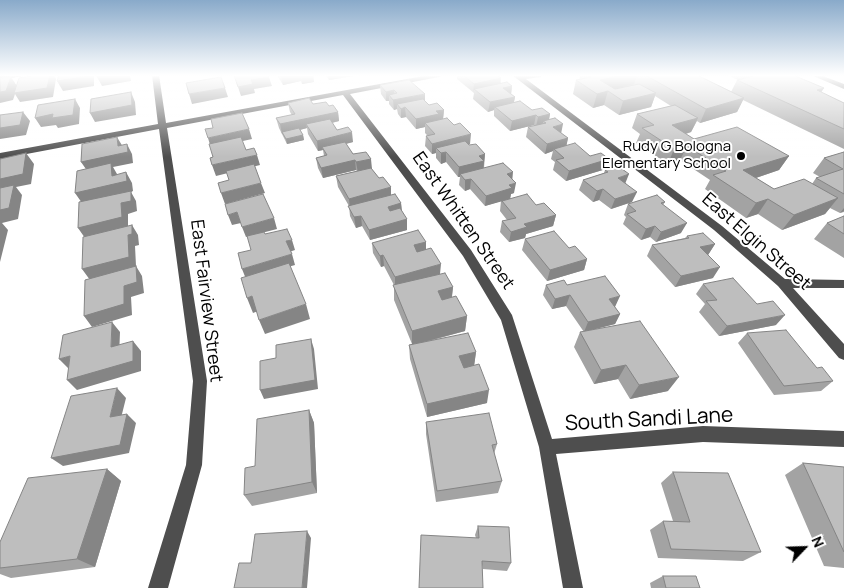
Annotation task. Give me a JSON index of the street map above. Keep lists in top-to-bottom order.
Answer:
{
  "streets": {
    "street": [
      "East Whitten Street",
      "East Elgin Street",
      "East Fairview Street",
      "South Sandi Lane"
    ]
  },
  "crossings": [
    ["East Whitten Street", "South Sandi Lane"]
  ],
  "places": ["Rudy G Bologna Elementary School"],
  "north": "top right"
}
